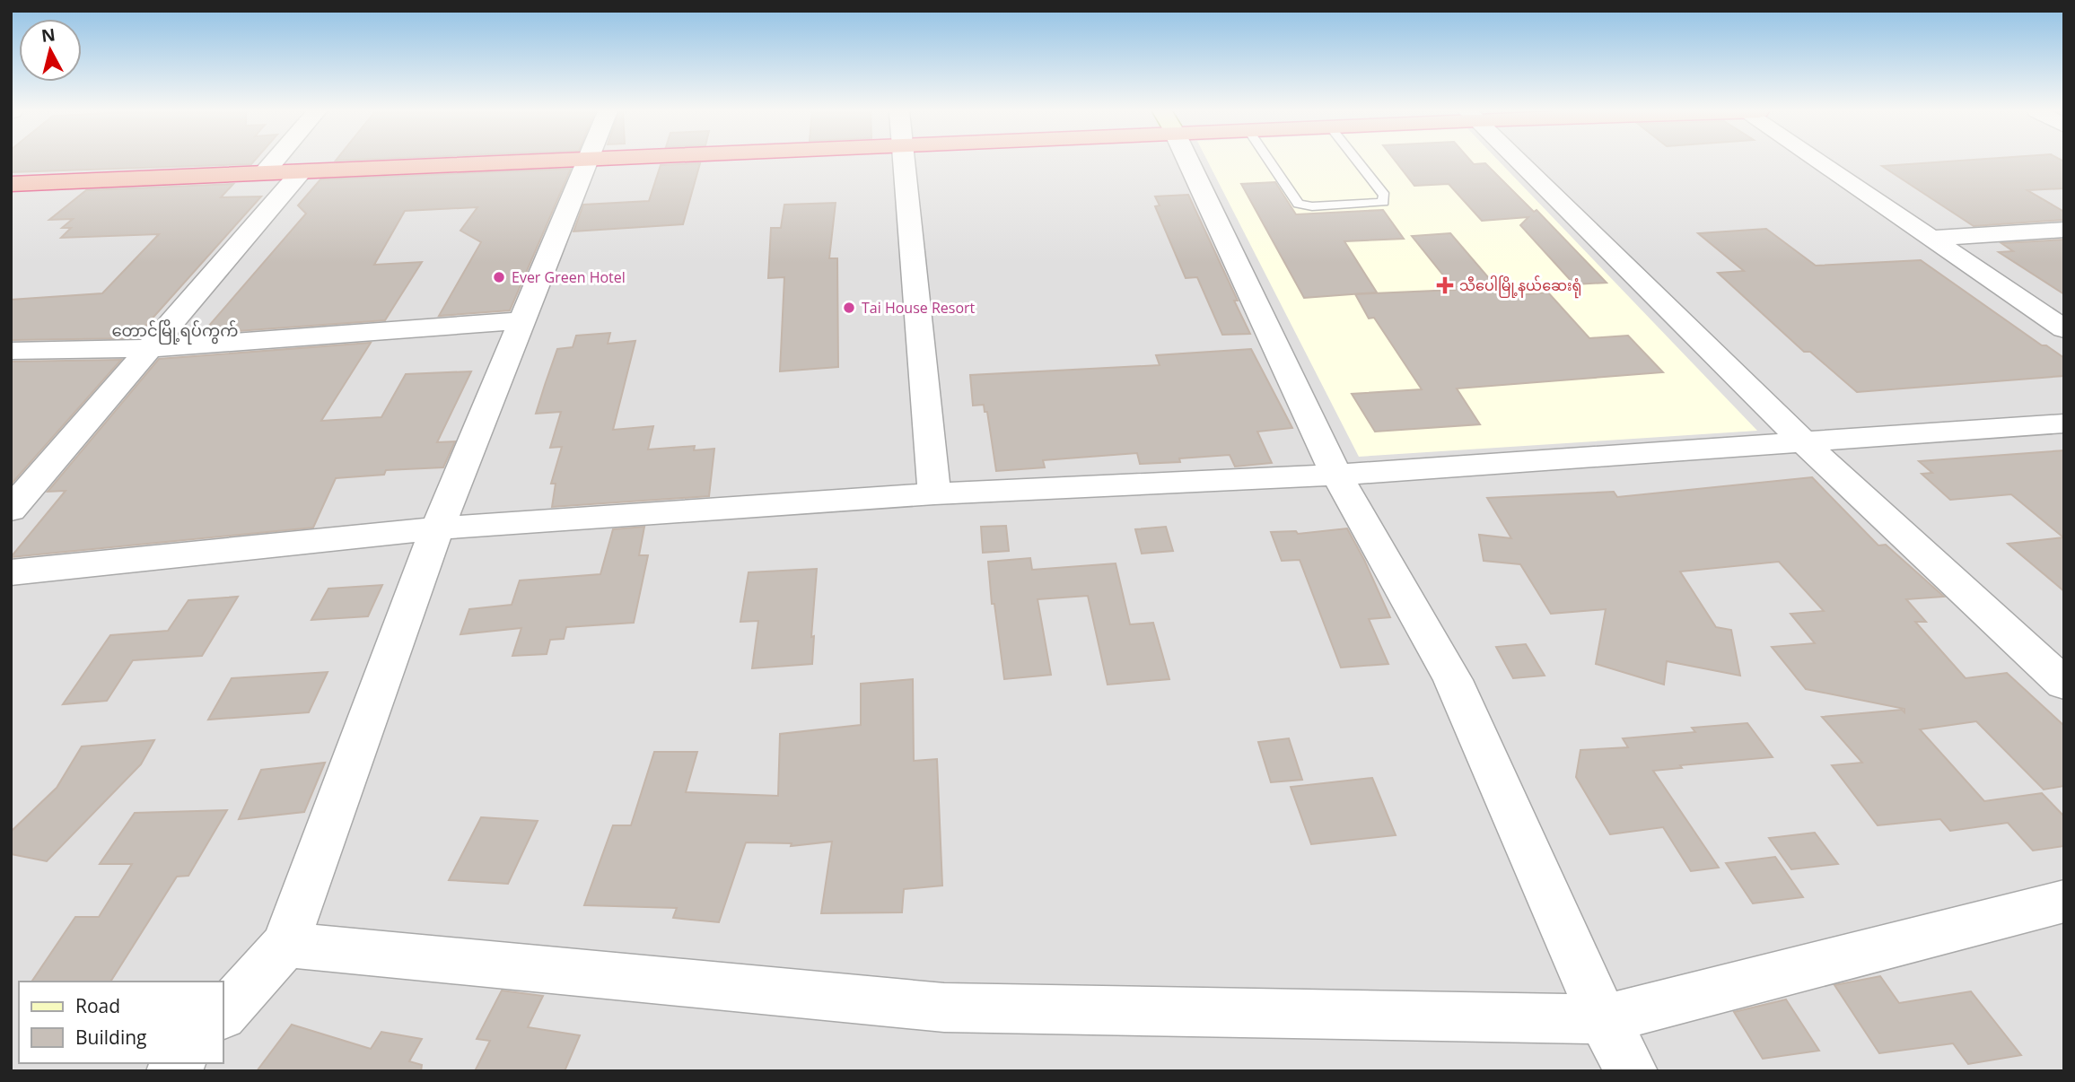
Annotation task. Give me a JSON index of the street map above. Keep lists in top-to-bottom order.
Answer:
{
  "districts": ["တောင်မြို့ရပ်ကွက်"],
  "places": {
    "other": ["Ever Green Hotel", "Tai House Resort"],
    "health": ["သီပေါမြို့နယ်ဆေးရုံ"]
  },
  "legend": ["Road", "Building"],
  "north": "top"
}
